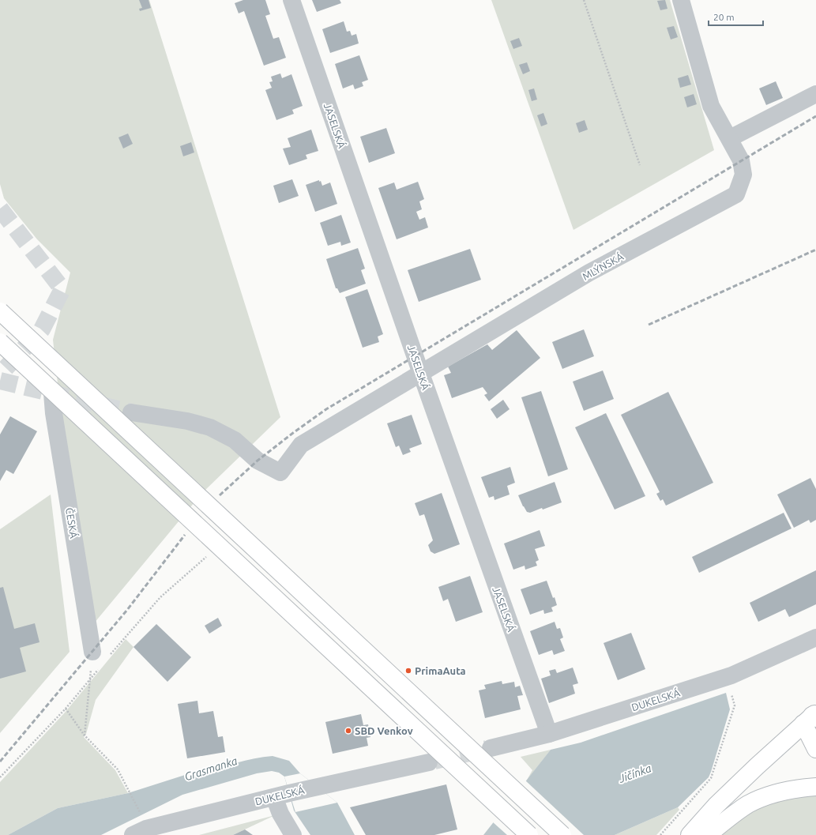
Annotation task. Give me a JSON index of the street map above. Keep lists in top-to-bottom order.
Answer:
{
  "streets": {
    "street": [
      "JASELSKÁ",
      "MLÝNSKÁ",
      "ČESKÁ",
      "DUKELSKÁ"
    ]
  },
  "crossings": [
    ["JASELSKÁ", "MLÝNSKÁ"],
    ["JASELSKÁ", "DUKELSKÁ"]
  ],
  "water": ["Grasmanka", "Jičínka"],
  "places": ["PrimaAuta", "SBD Venkov"],
  "scale_bar": "20 m"
}
